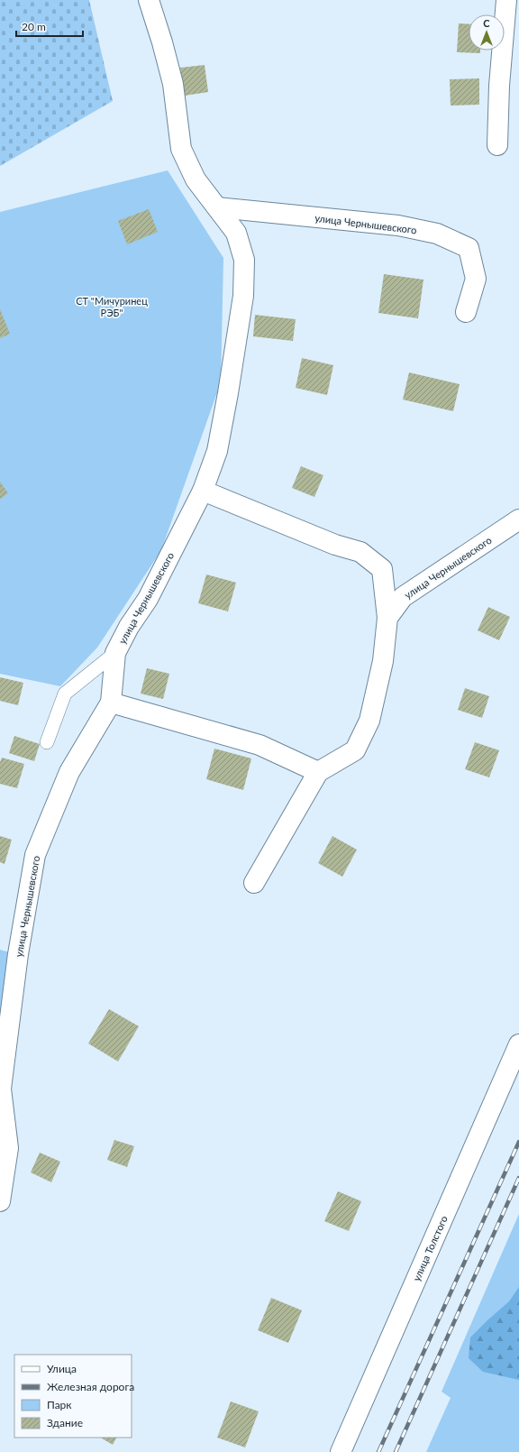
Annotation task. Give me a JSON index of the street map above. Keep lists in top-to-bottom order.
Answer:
{
  "streets": {
    "street": ["улица Чернышевского", "улица Толстого"]
  },
  "parks": ["СТ \"Мичуринец РЭБ\""],
  "legend": [
    "Улица",
    "Железная дорога",
    "Парк",
    "Здание"
  ],
  "scale_bar": "20 m",
  "north": "top"
}
